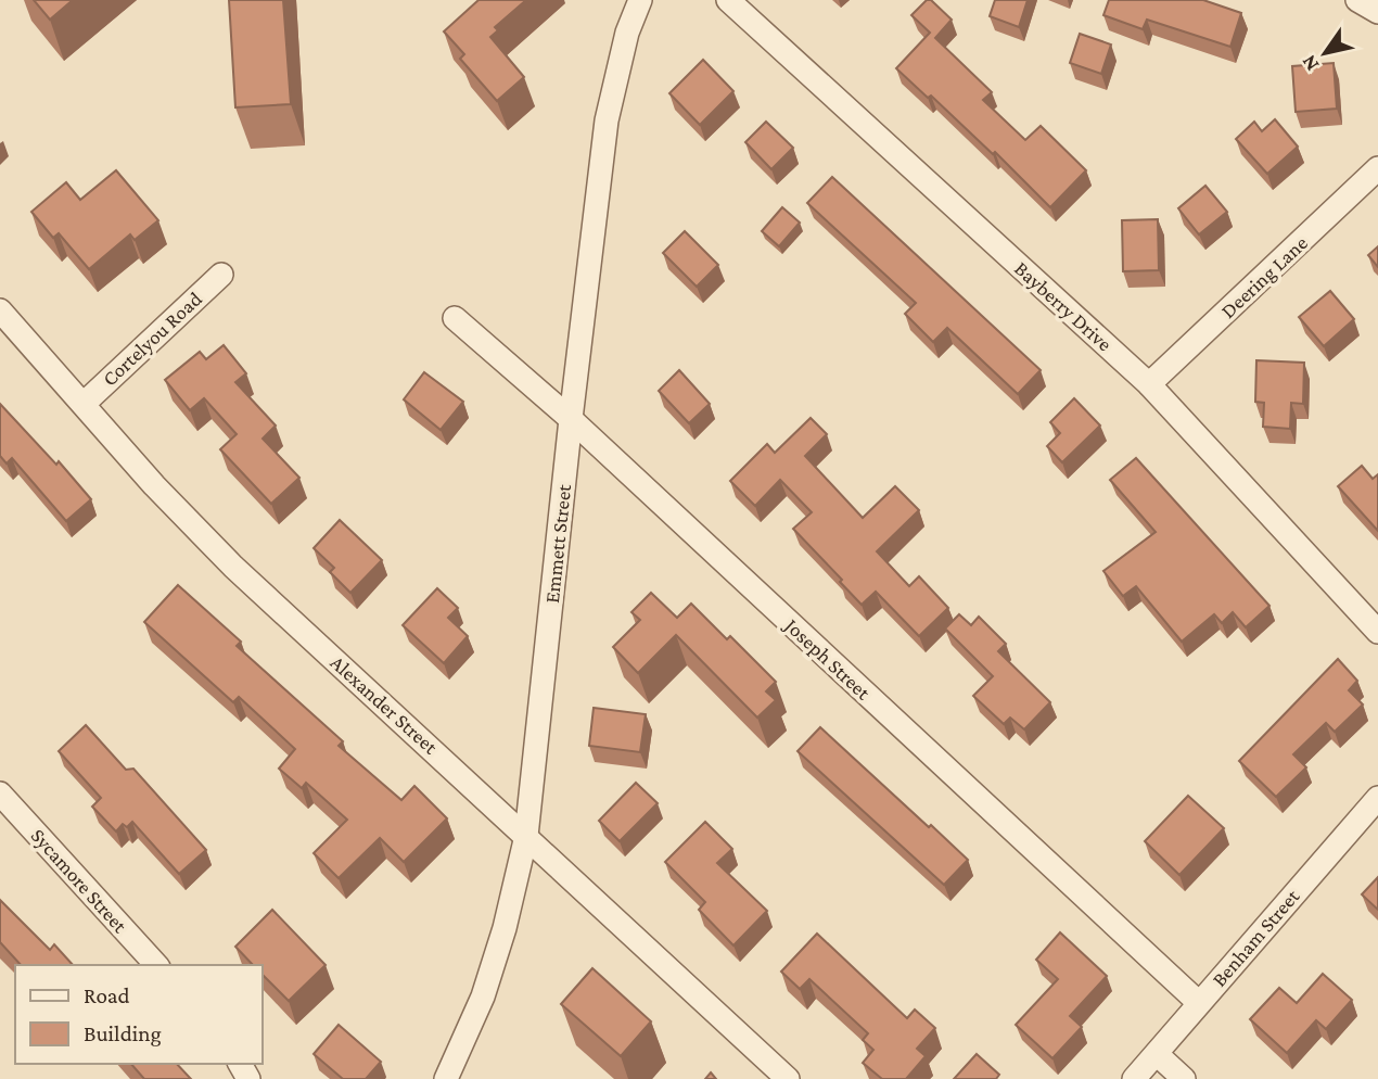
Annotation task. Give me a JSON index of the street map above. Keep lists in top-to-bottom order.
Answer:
{
  "streets": {
    "street": [
      "Deering Lane",
      "Bayberry Drive",
      "Cortelyou Road",
      "Emmett Street",
      "Joseph Street",
      "Alexander Street",
      "Sycamore Street",
      "Benham Street"
    ]
  },
  "crossings": [
    ["Deering Lane", "Bayberry Drive"],
    ["Cortelyou Road", "Alexander Street"],
    ["Emmett Street", "Joseph Street"],
    ["Emmett Street", "Alexander Street"],
    ["Joseph Street", "Benham Street"]
  ],
  "legend": ["Road", "Building"],
  "north": "bottom left"
}
